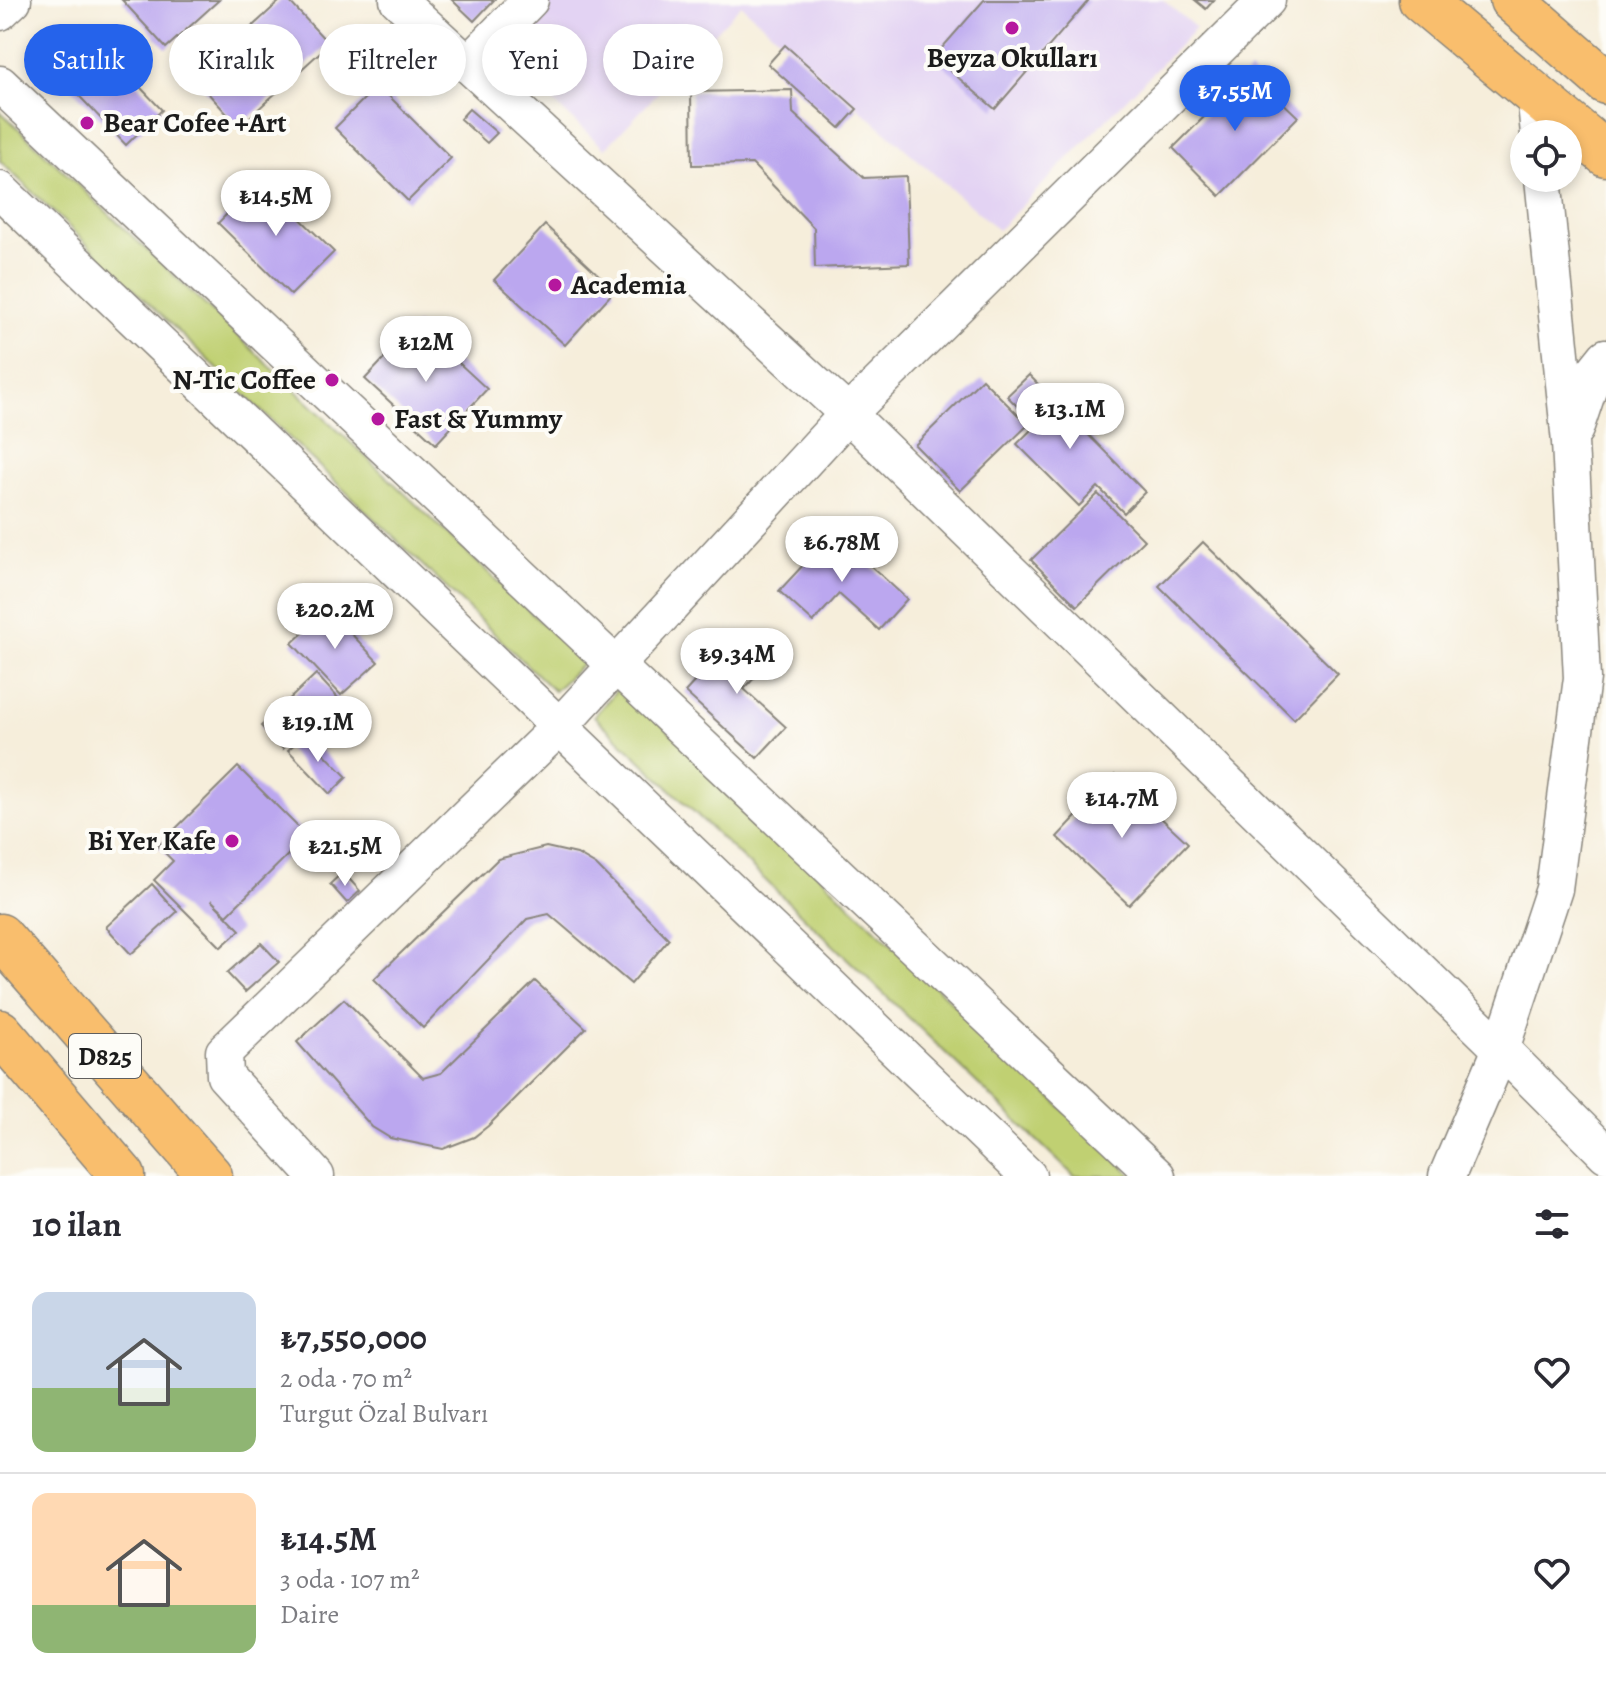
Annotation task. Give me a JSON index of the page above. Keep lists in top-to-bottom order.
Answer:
{
  "streets": {
    "main road": ["D825"]
  },
  "places": [
    "Beyza Okulları",
    "Bear Cofee +Art",
    "Academia",
    "N-Tic Coffee",
    "Fast & Yummy",
    "Bi Yer Kafe"
  ],
  "page": {
    "chip": [
      "Satılık",
      "Kiralık",
      "Filtreler",
      "Yeni",
      "Daire"
    ],
    "price": [
      "₺7.55M",
      "₺14.5M",
      "₺12M",
      "₺13.1M",
      "₺6.78M",
      "₺20.2M",
      "₺9.34M",
      "₺19.1M",
      "₺14.7M",
      "₺21.5M"
    ],
    "heading": "10 ilan",
    "list": [
      {
        "name": "₺7,550,000",
        "note": "2 oda · 70 m² · Turgut Özal Bulvarı"
      },
      {
        "name": "₺14.5M",
        "note": "3 oda · 107 m² · Daire"
      }
    ]
  }
}
